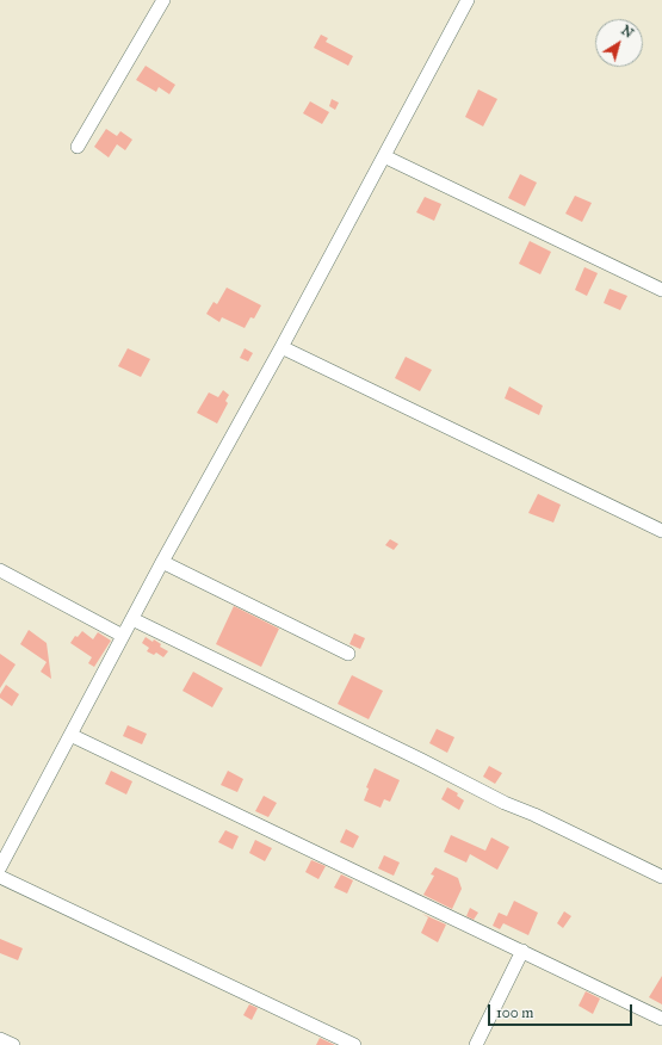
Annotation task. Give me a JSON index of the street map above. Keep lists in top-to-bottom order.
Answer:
{
  "scale_bar": "100 m",
  "north": "top right"
}
